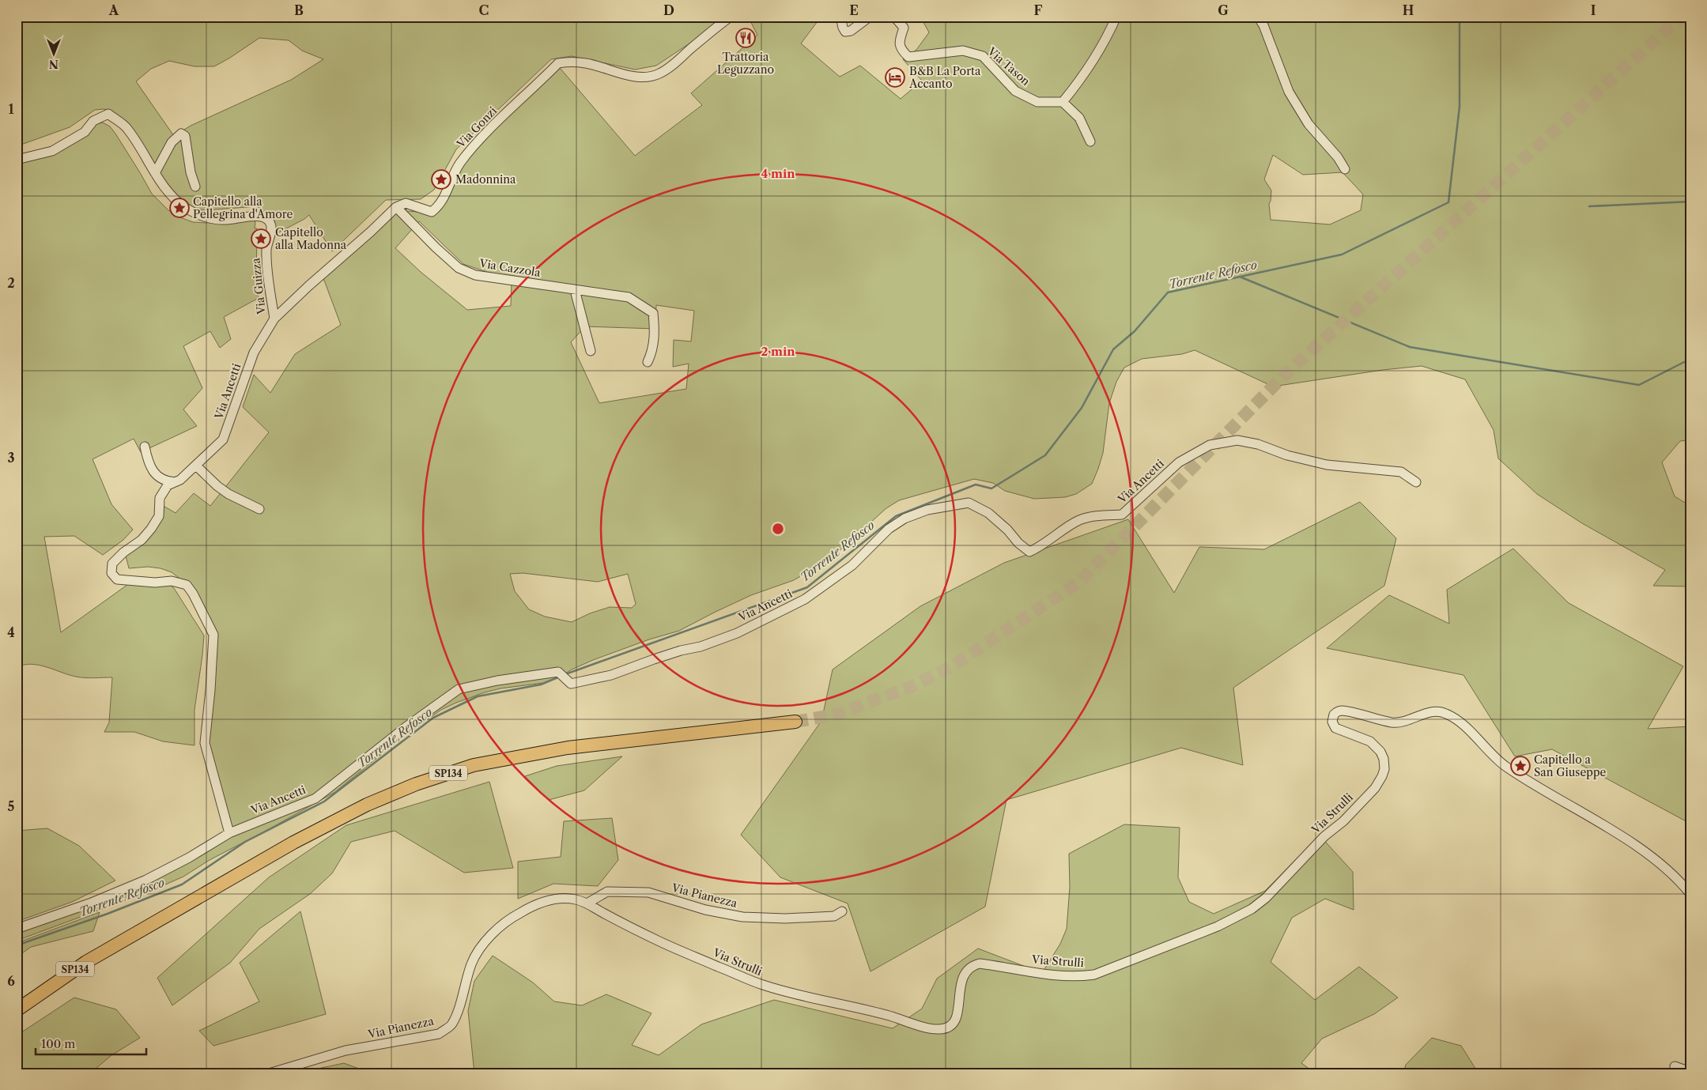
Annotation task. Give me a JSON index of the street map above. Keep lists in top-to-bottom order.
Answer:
{
  "streets": {
    "highway": ["SP134"],
    "street": [
      "Via Tason",
      "Via Gonzi",
      "Via Cazzola",
      "Via Guizza",
      "Via Ancetti",
      "Via Strulli",
      "Via Pianezza"
    ]
  },
  "crossings": [
    ["Via Gonzi", "Via Cazzola"],
    ["Via Guizza", "Via Ancetti"],
    ["Via Strulli", "Via Pianezza"]
  ],
  "water": ["Torrente Refosco"],
  "places": {
    "restaurant": ["Trattoria Leguzzano"],
    "hotel": ["B&B La Porta Accanto"],
    "place": [
      "Madonnina",
      "Capitello alla Pellegrina d'Amore",
      "Capitello alla Madonna",
      "Capitello a San Giuseppe"
    ]
  },
  "scale_bar": "100 m",
  "north": "bottom",
  "grid": {
    "columns": [
      "A",
      "B",
      "C",
      "D",
      "E",
      "F",
      "G",
      "H",
      "I"
    ],
    "rows": [
      "1",
      "2",
      "3",
      "4",
      "5",
      "6"
    ]
  },
  "rings": ["4 min", "2 min"]
}
